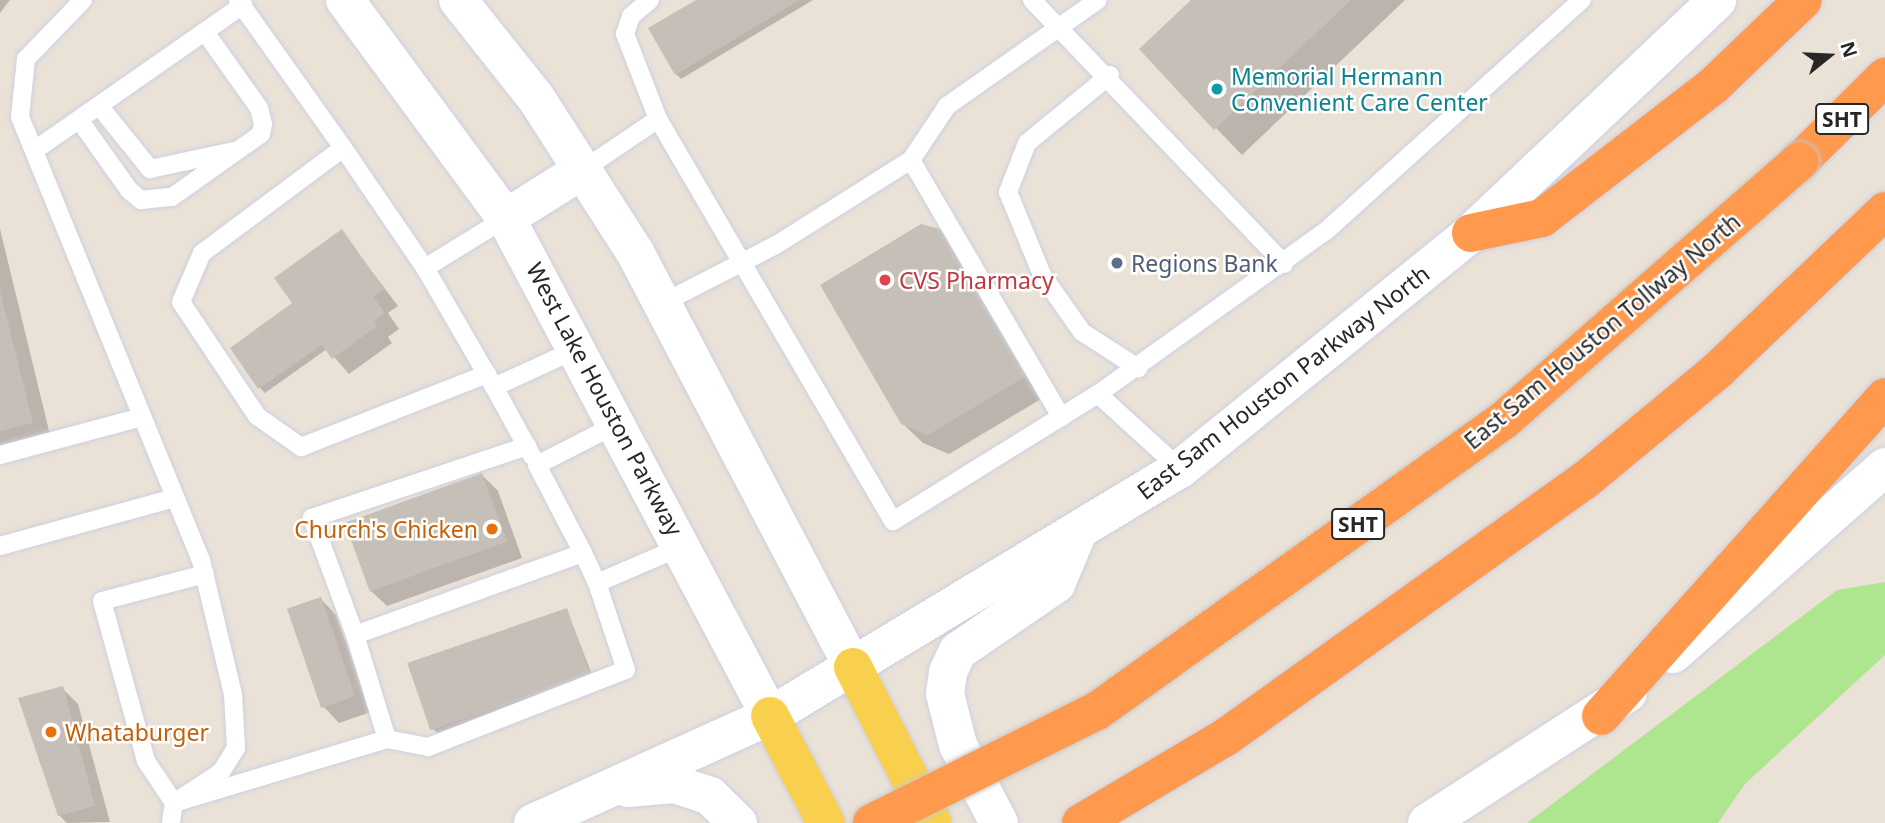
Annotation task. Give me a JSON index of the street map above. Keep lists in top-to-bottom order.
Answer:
{
  "streets": {
    "highway": ["SHT", "East Sam Houston Tollway North"],
    "main road": ["East Sam Houston Parkway North", "West Lake Houston Parkway"]
  },
  "crossings": [
    ["East Sam Houston Parkway North", "West Lake Houston Parkway"]
  ],
  "places": [
    "Memorial Hermann Convenient Care Center",
    "Regions Bank",
    "CVS Pharmacy",
    "Church's Chicken",
    "Whataburger"
  ],
  "north": "right"
}
